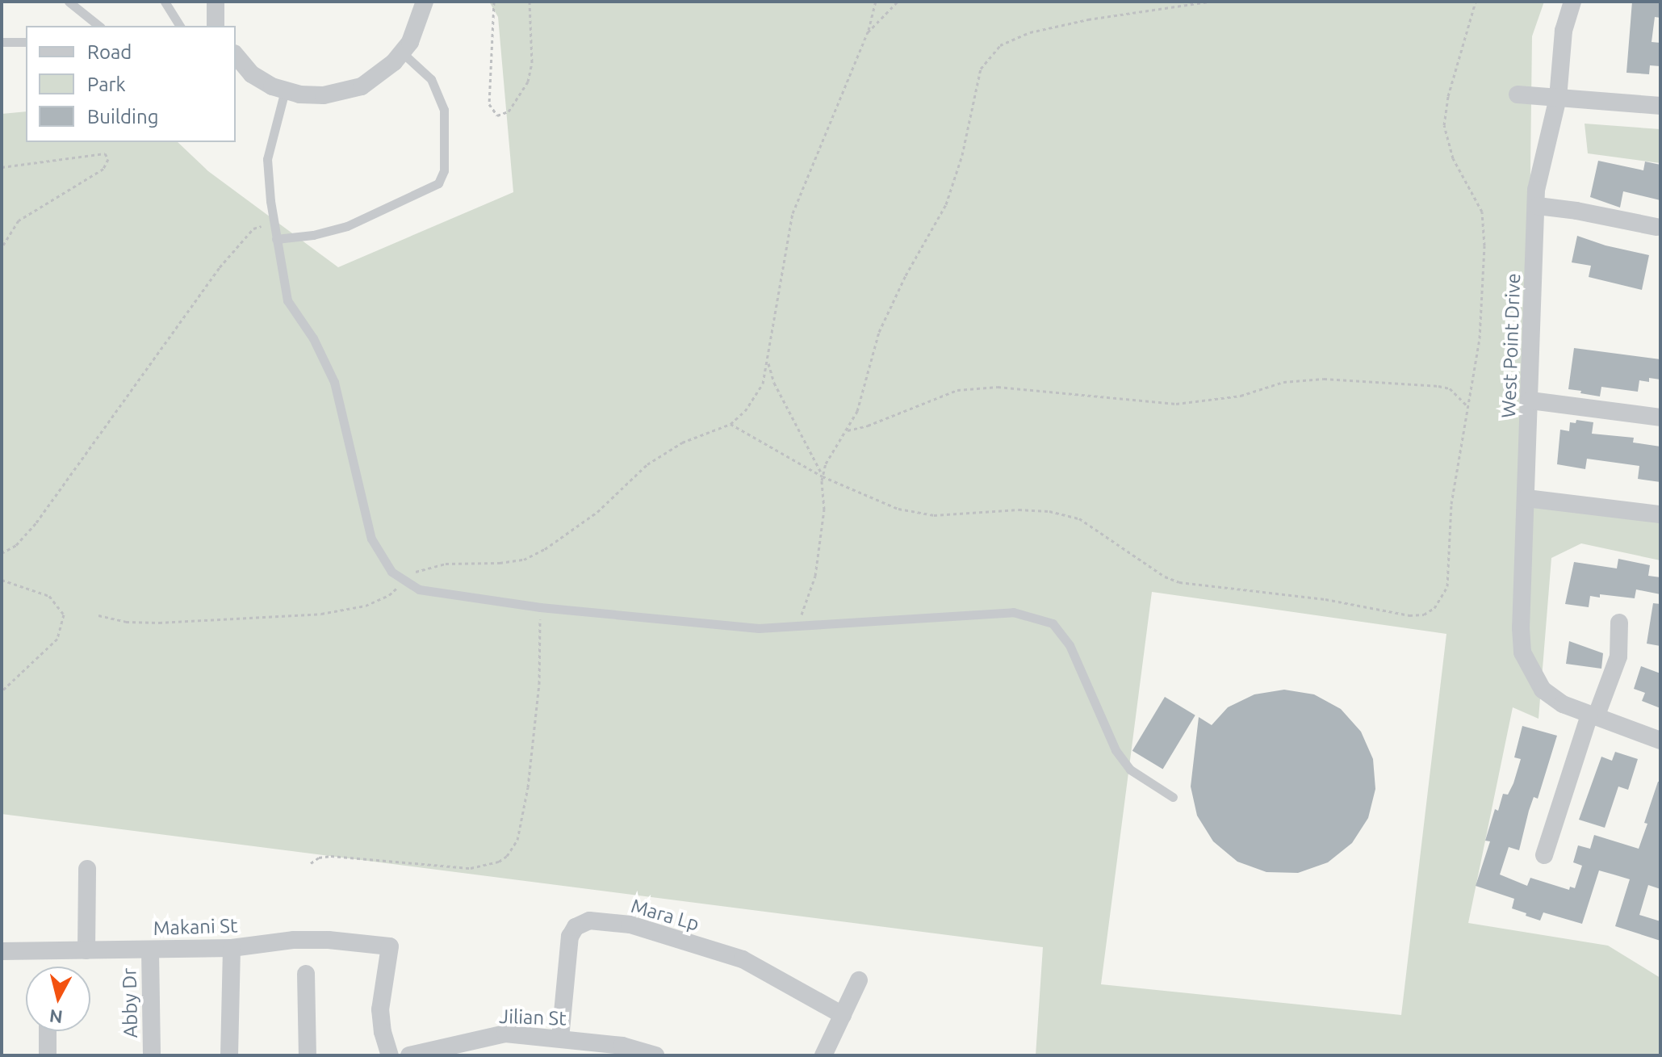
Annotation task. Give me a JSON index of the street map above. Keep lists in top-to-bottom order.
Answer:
{
  "streets": {
    "street": [
      "West Point Drive",
      "Mara Lp",
      "Makani St",
      "Abby Dr",
      "Jilian St"
    ]
  },
  "crossings": [
    ["Mara Lp", "Jilian St"],
    ["Makani St", "Abby Dr"]
  ],
  "legend": ["Road", "Park", "Building"],
  "north": "bottom"
}
